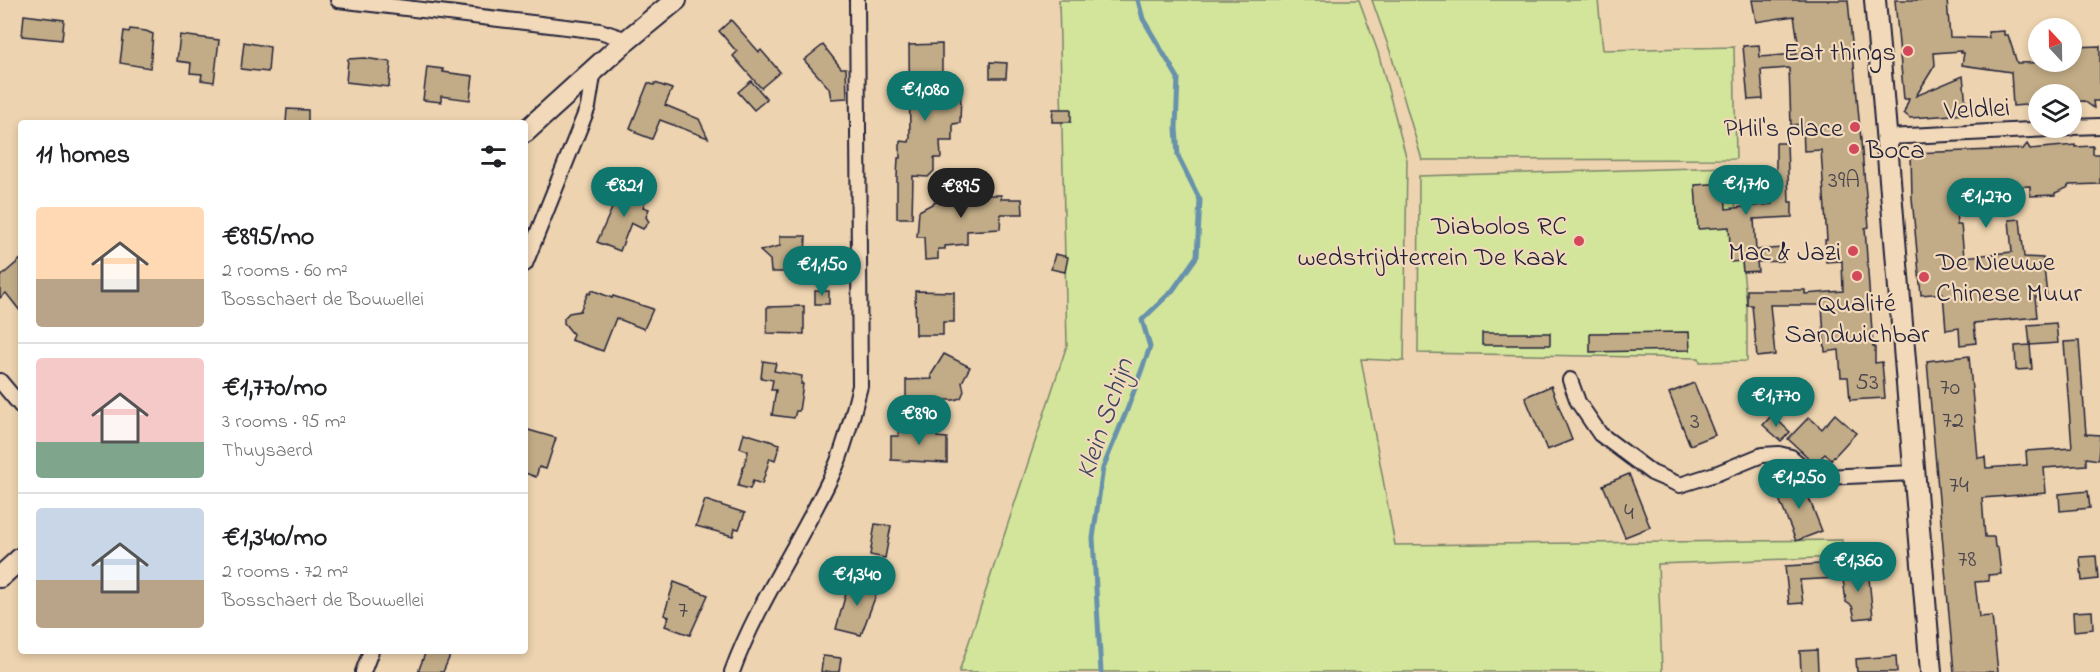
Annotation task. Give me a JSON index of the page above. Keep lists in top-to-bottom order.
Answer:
{
  "streets": {
    "street": ["Veldlei"]
  },
  "water": ["Klein Schijn"],
  "places": [
    "Eat things",
    "PHil's place",
    "Boca",
    "Diabolos RC wedstrijdterrein De Kaak",
    "Mac & Jazi",
    "Qualité Sandwichbar",
    "De Nieuwe Chinese Muur"
  ],
  "house_numbers": [
    "39A",
    "53",
    "70",
    "72",
    "3",
    "74",
    "4",
    "78",
    "7"
  ],
  "north": "top",
  "page": {
    "price": [
      "€1,080",
      "€1,710",
      "€821",
      "€895",
      "€1,270",
      "€1,150",
      "€1,770",
      "€890",
      "€1,250",
      "€1,360",
      "€1,340"
    ],
    "heading": "11 homes",
    "list": [
      {
        "name": "€895/mo",
        "note": "2 rooms · 60 m² · Bosschaert de Bouwellei"
      },
      {
        "name": "€1,770/mo",
        "note": "3 rooms · 95 m² · Thuysaerd"
      },
      {
        "name": "€1,340/mo",
        "note": "2 rooms · 72 m² · Bosschaert de Bouwellei"
      }
    ]
  }
}
